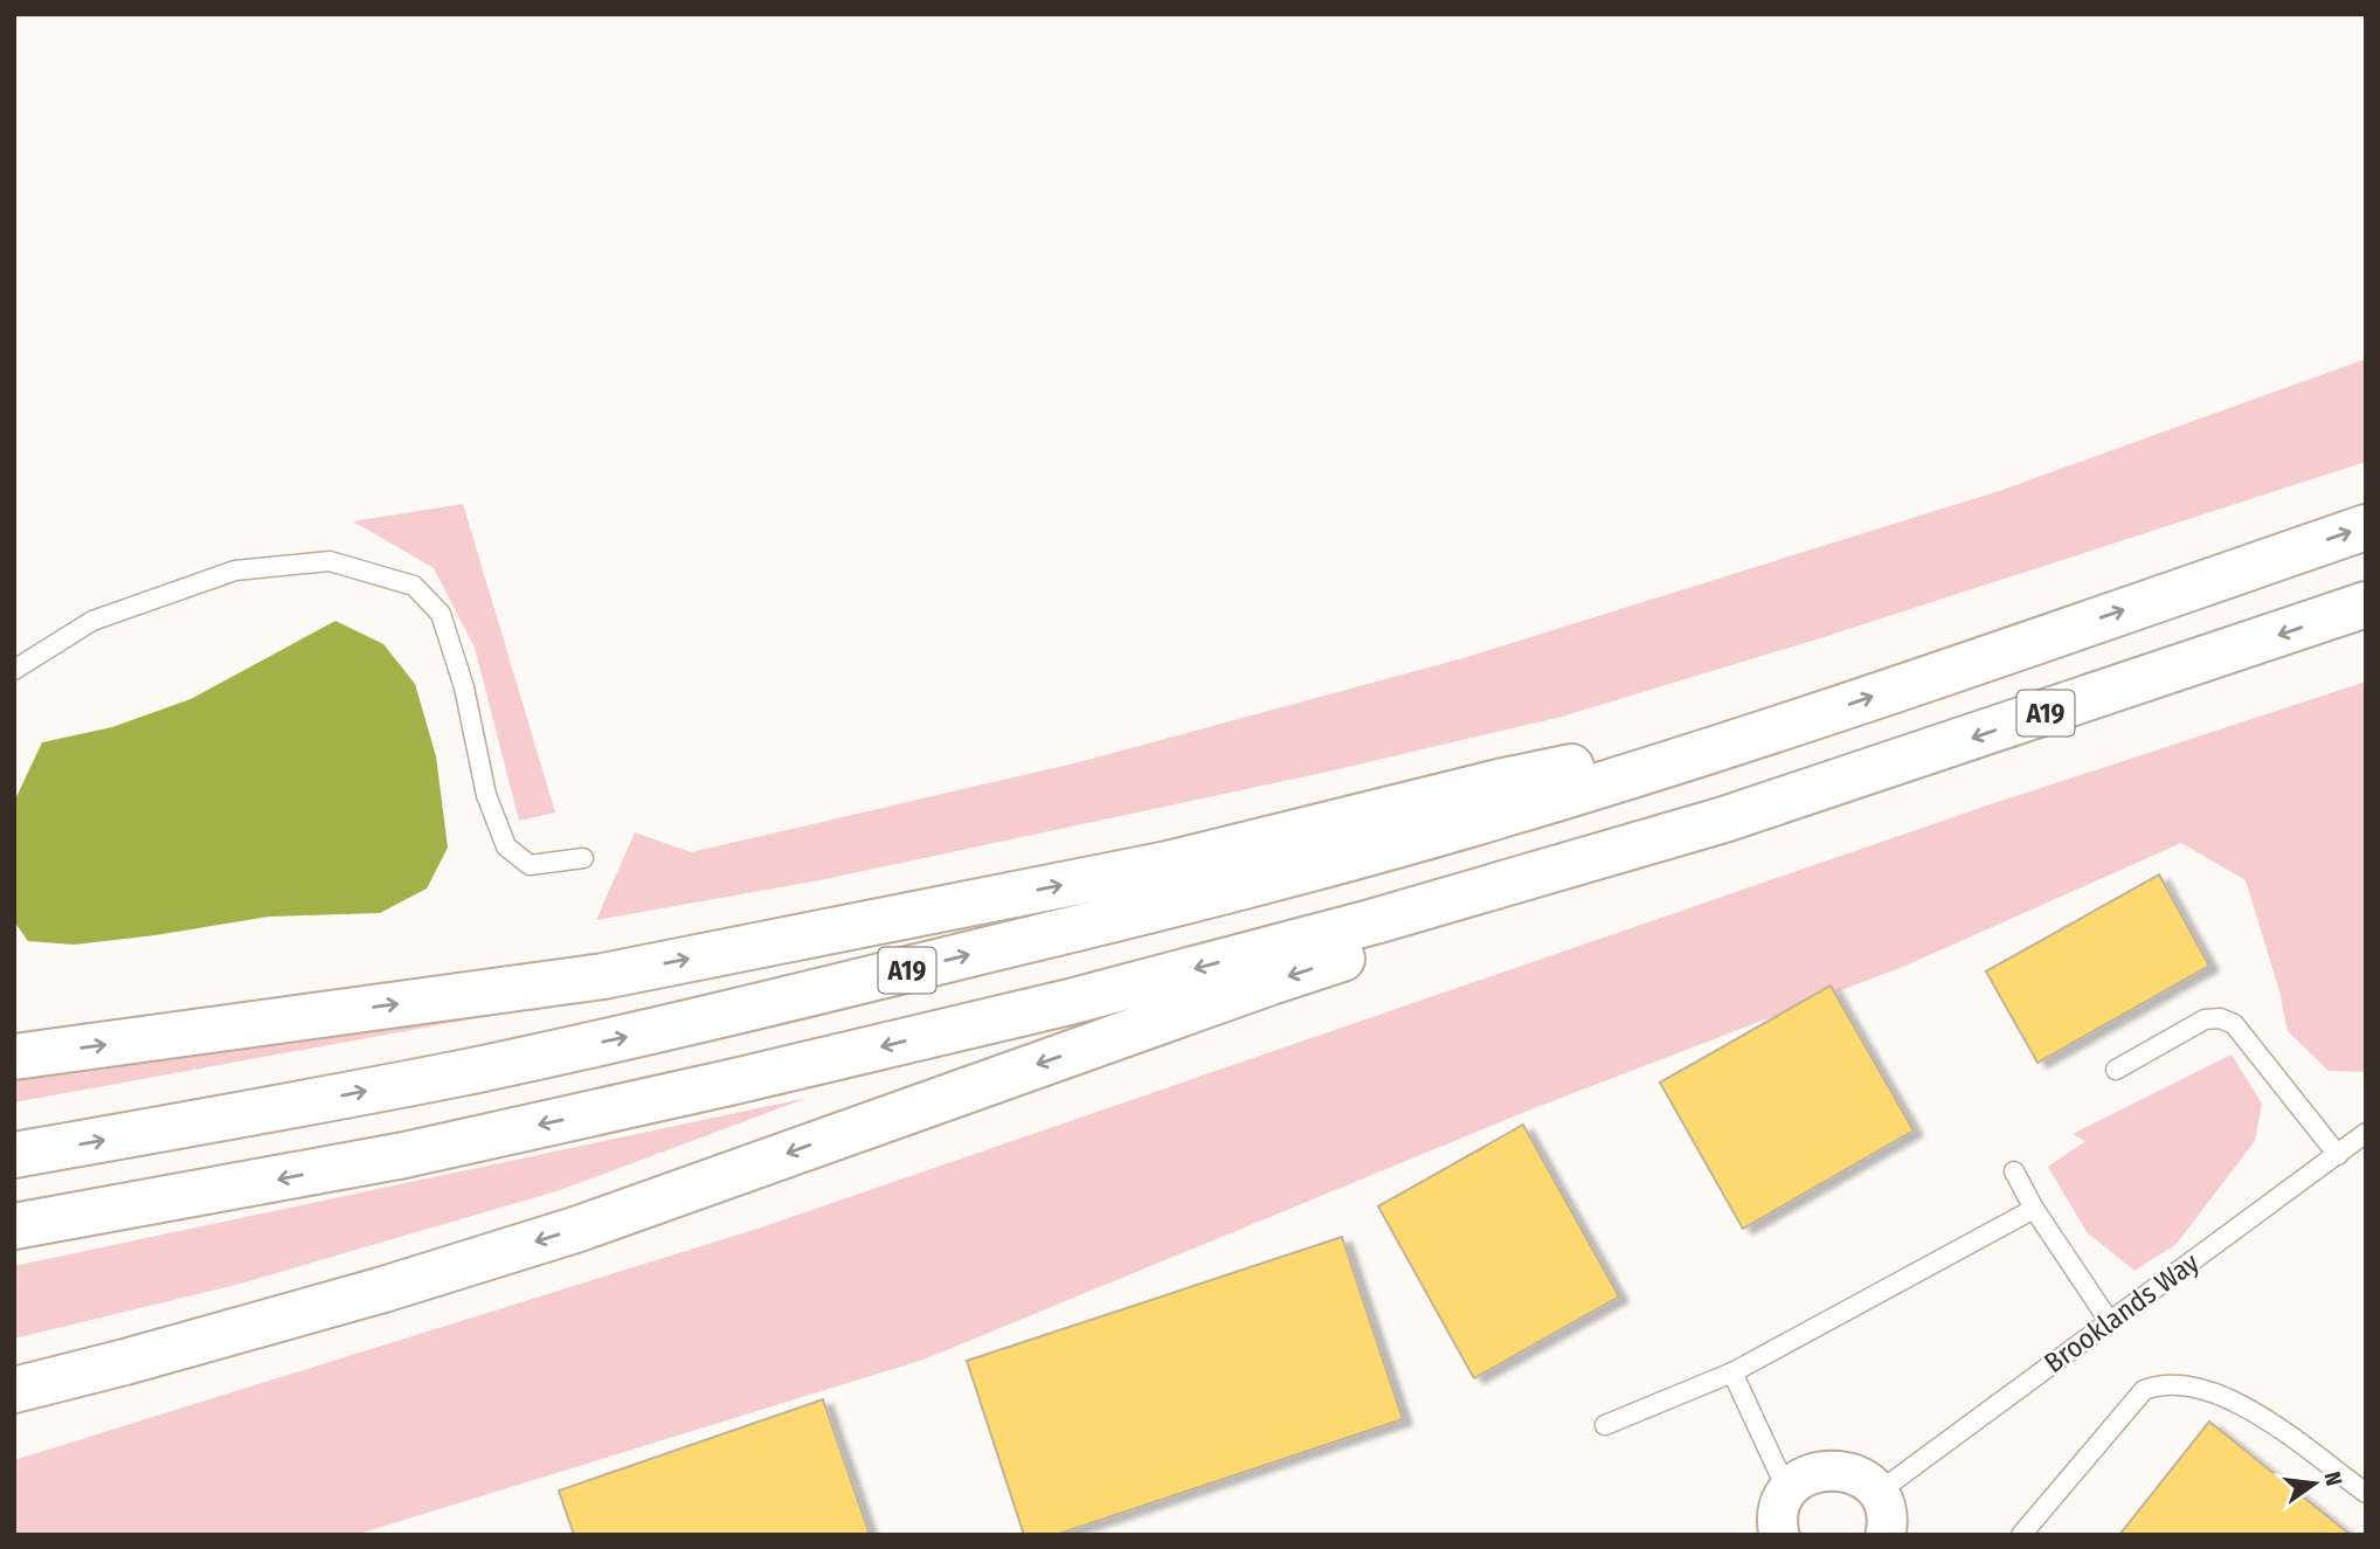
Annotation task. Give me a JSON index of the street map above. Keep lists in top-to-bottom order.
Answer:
{
  "streets": {
    "highway": ["A19"],
    "lane": ["Brooklands Way"]
  },
  "north": "right"
}
